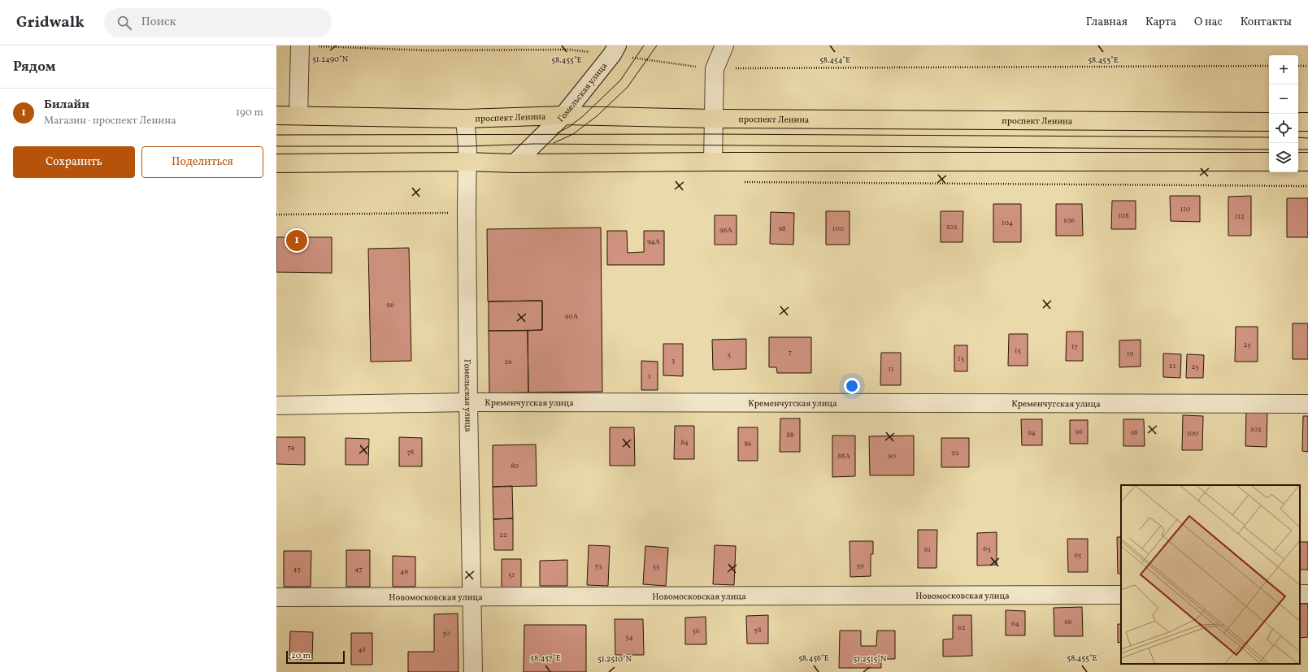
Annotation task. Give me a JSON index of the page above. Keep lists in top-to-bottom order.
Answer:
{
  "streets": {
    "main road": ["проспект Ленина"],
    "street": ["Гомельская улица", "Кременчугская улица", "Новомосковская улица"]
  },
  "crossings": [
    ["Гомельская улица", "проспект Ленина"],
    ["Гомельская улица", "Кременчугская улица"],
    ["Гомельская улица", "Новомосковская улица"]
  ],
  "house_numbers": [
    "110",
    "108",
    "112",
    "106",
    "104",
    "102",
    "98",
    "100",
    "96А",
    "94А",
    "96",
    "90А",
    "25",
    "17",
    "15",
    "7",
    "19",
    "5",
    "13",
    "3",
    "26",
    "21",
    "23",
    "11",
    "1",
    "102",
    "96",
    "94",
    "98",
    "100",
    "88",
    "84",
    "86",
    "74",
    "78",
    "92",
    "88А",
    "90",
    "80",
    "22",
    "63",
    "61",
    "65",
    "53",
    "59",
    "55",
    "45",
    "47",
    "49",
    "51",
    "66",
    "64",
    "62",
    "58",
    "56",
    "50",
    "54",
    "48"
  ],
  "scale_bar": "20 m",
  "page": {
    "header": "Gridwalk",
    "search": "Поиск",
    "nav": [
      "Главная",
      "Карта",
      "О нас",
      "Контакты"
    ],
    "heading": "Рядом",
    "map_buttons": ["+", "−"],
    "list": [
      {
        "mark": "1",
        "name": "Билайн",
        "note": "Магазин · проспект Ленина",
        "value": "190 m"
      }
    ],
    "buttons": ["Сохранить", "Поделиться"],
    "pins": "1",
    "scale": "20 m"
  },
  "coordinates": [
    "51.2490°N",
    "58.453°E",
    "58.455°E",
    "58.454°E",
    "58.457°E",
    "58.456°E",
    "51.2510°N",
    "51.2515°N"
  ]
}
